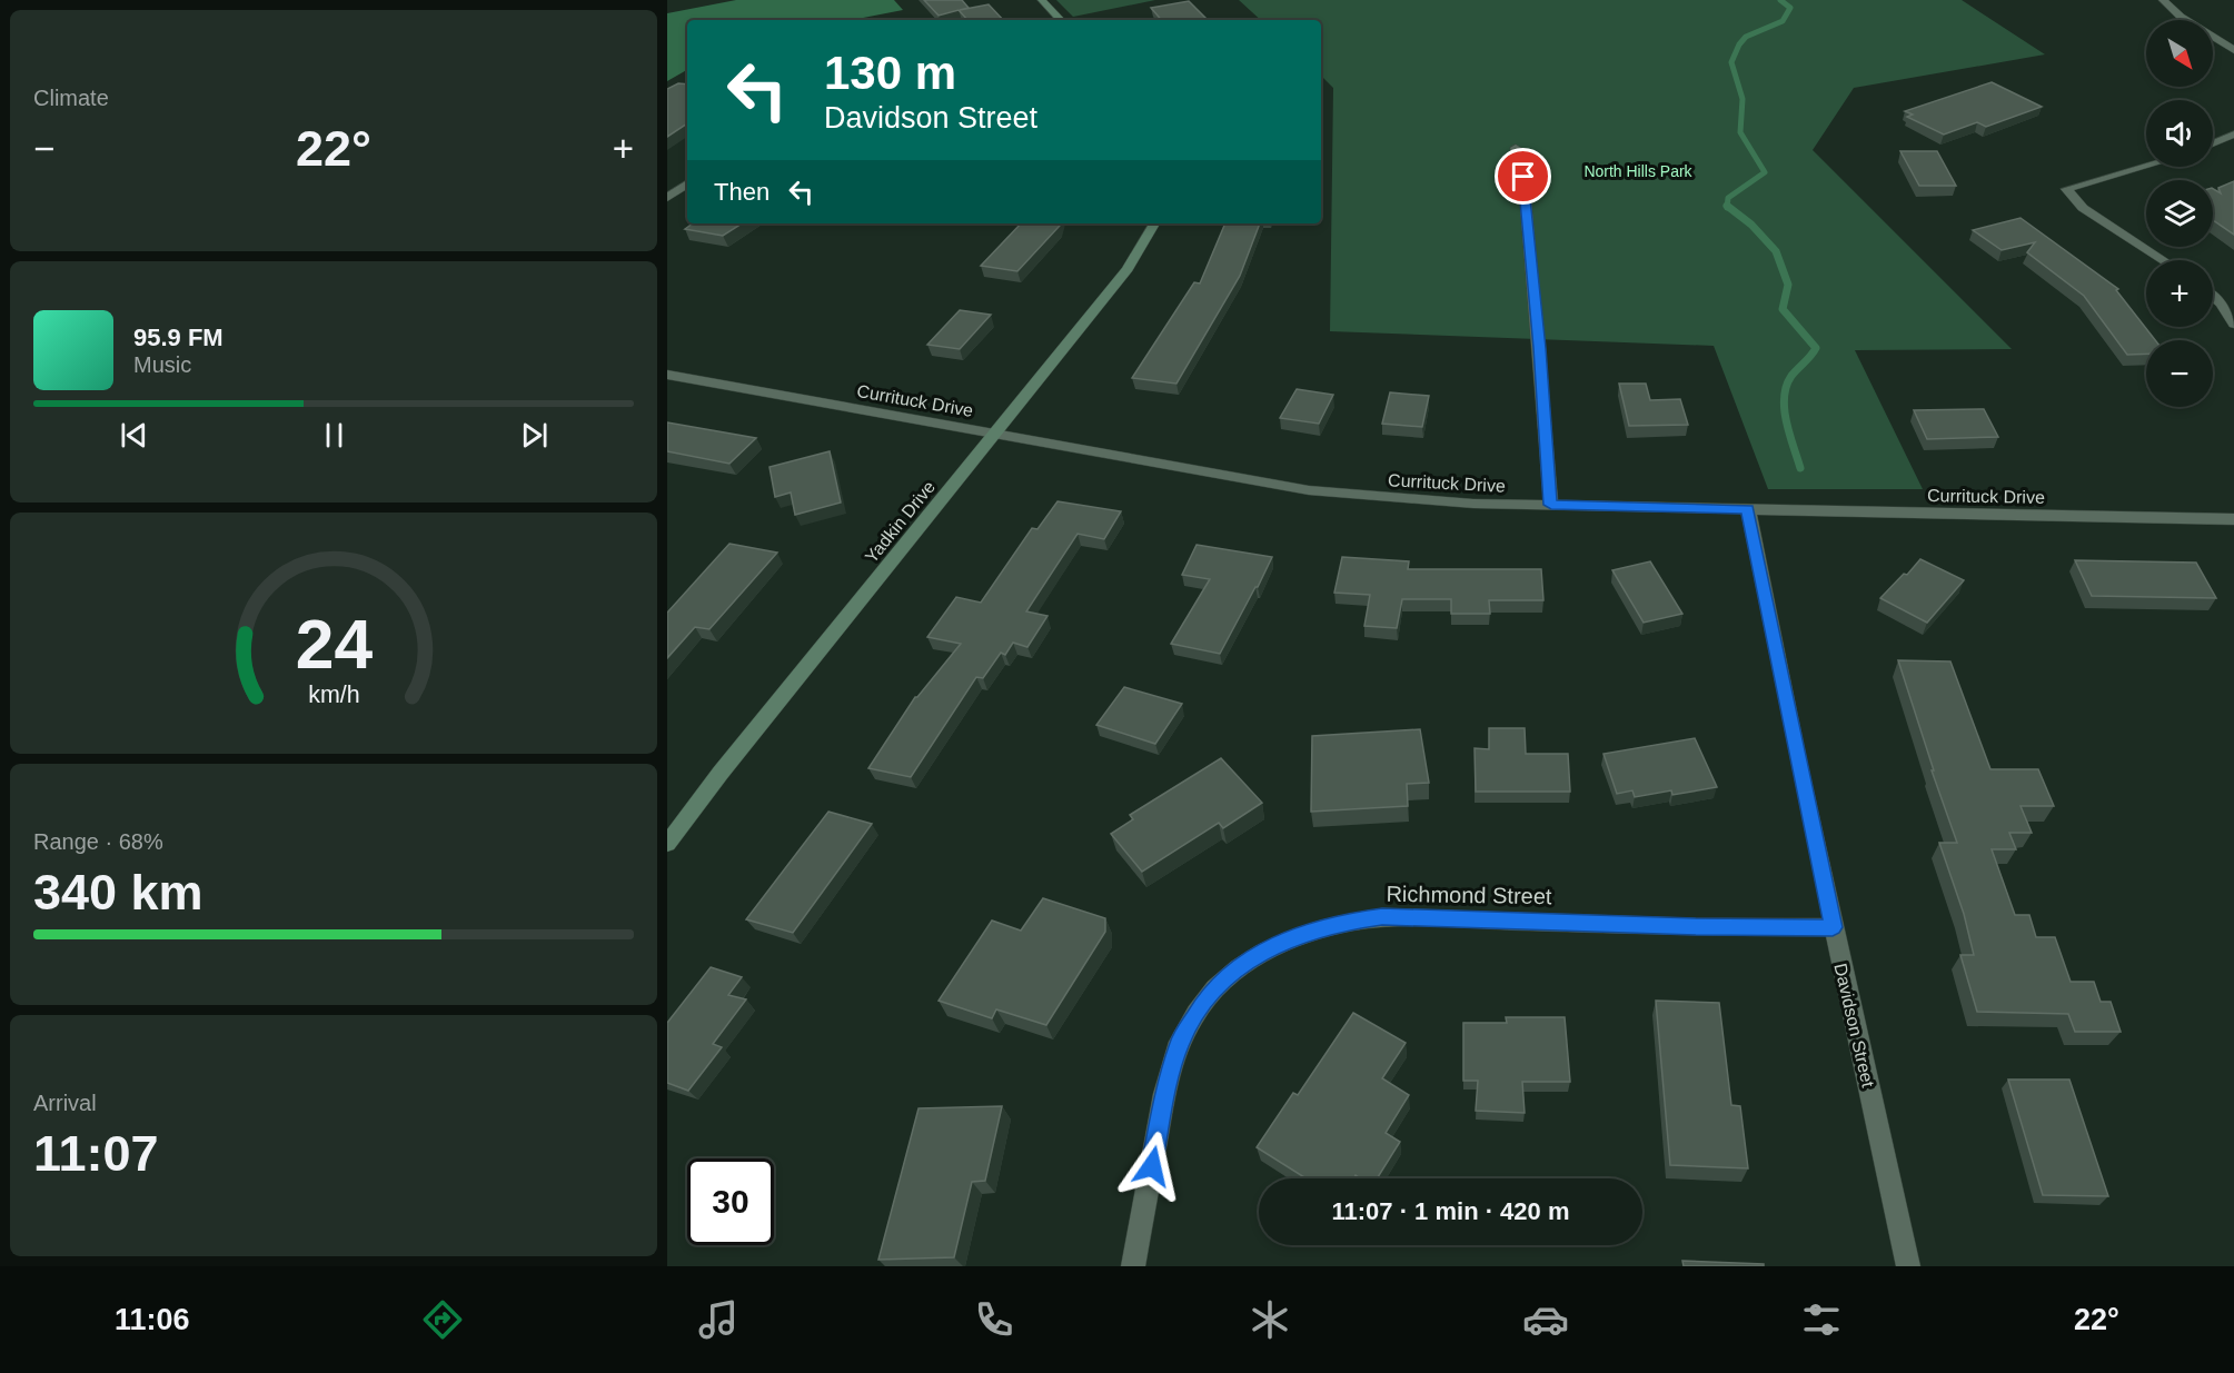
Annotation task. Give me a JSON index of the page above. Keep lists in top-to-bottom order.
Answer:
{
  "streets": {
    "street": [
      "Currituck Drive",
      "Yadkin Drive",
      "Richmond Street",
      "Davidson Street"
    ]
  },
  "crossings": [
    ["Currituck Drive", "Yadkin Drive"],
    ["Currituck Drive", "Davidson Street"],
    ["Richmond Street", "Davidson Street"]
  ],
  "parks": ["North Hills Park"],
  "north": "bottom right",
  "page": {
    "tile": [
      "Climate",
      ["Range · 68%", "340 km"],
      ["Arrival", "11:07"]
    ],
    "map_buttons": ["+", "−"],
    "turn": ["130 m", "Davidson Street"],
    "heat": ["−", "22°", "+"],
    "then": "Then",
    "song": ["95.9 FM", "Music"],
    "limit": "30",
    "trip": "11:07 · 1 min · 420 m",
    "tabs": ["11:06", "22°"],
    "gauge": ["24", "km/h"]
  }
}
